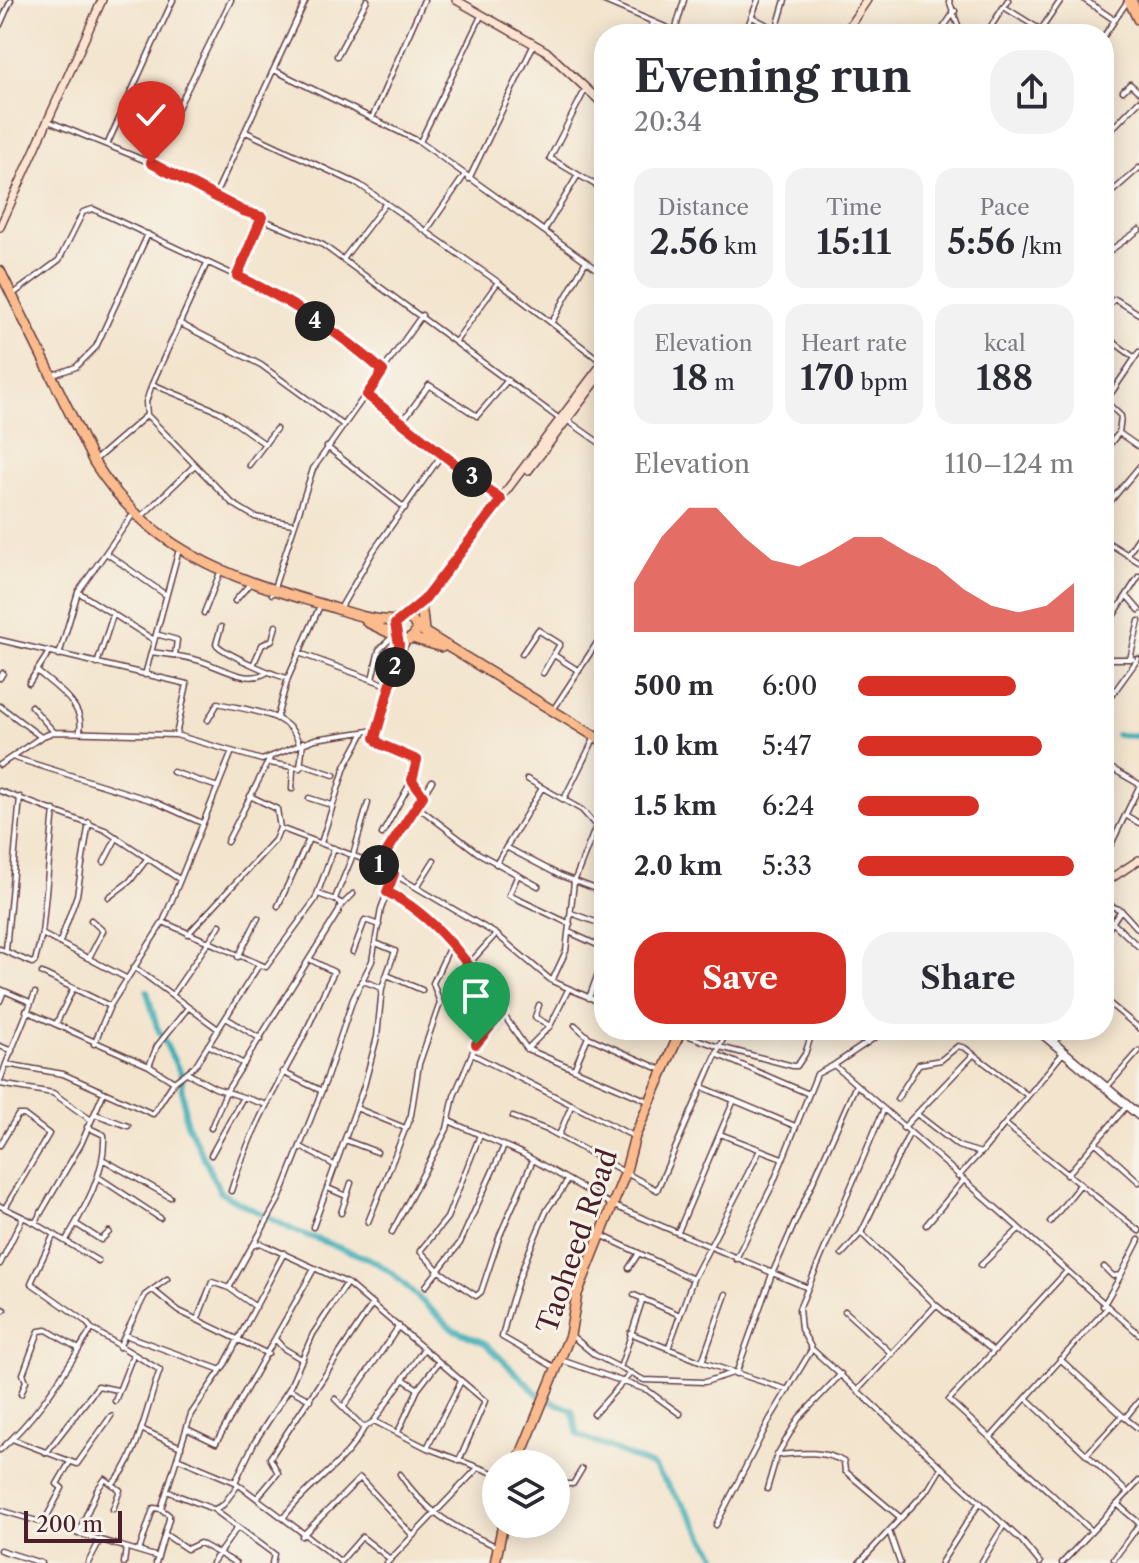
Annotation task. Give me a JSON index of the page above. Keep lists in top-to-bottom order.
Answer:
{
  "streets": {
    "main road": ["Taoheed Road"]
  },
  "scale_bar": "200 m",
  "page": {
    "heading": ["Evening run", "20:34"],
    "stats": [
      ["Distance", "2.56 km"],
      ["Time", "15:11"],
      ["Pace", "5:56 /km"],
      ["Elevation", "18 m"],
      ["Heart rate", "170 bpm"],
      ["kcal", "188"]
    ],
    "pins": [
      "4",
      "3",
      "2",
      "1"
    ],
    "chart": ["Elevation", "110–124 m"],
    "list": [
      {
        "name": "500 m",
        "note": "6:00"
      },
      {
        "name": "1.0 km",
        "note": "5:47"
      },
      {
        "name": "1.5 km",
        "note": "6:24"
      },
      {
        "name": "2.0 km",
        "note": "5:33"
      }
    ],
    "buttons": ["Save", "Share"],
    "scale": "200 m"
  }
}
